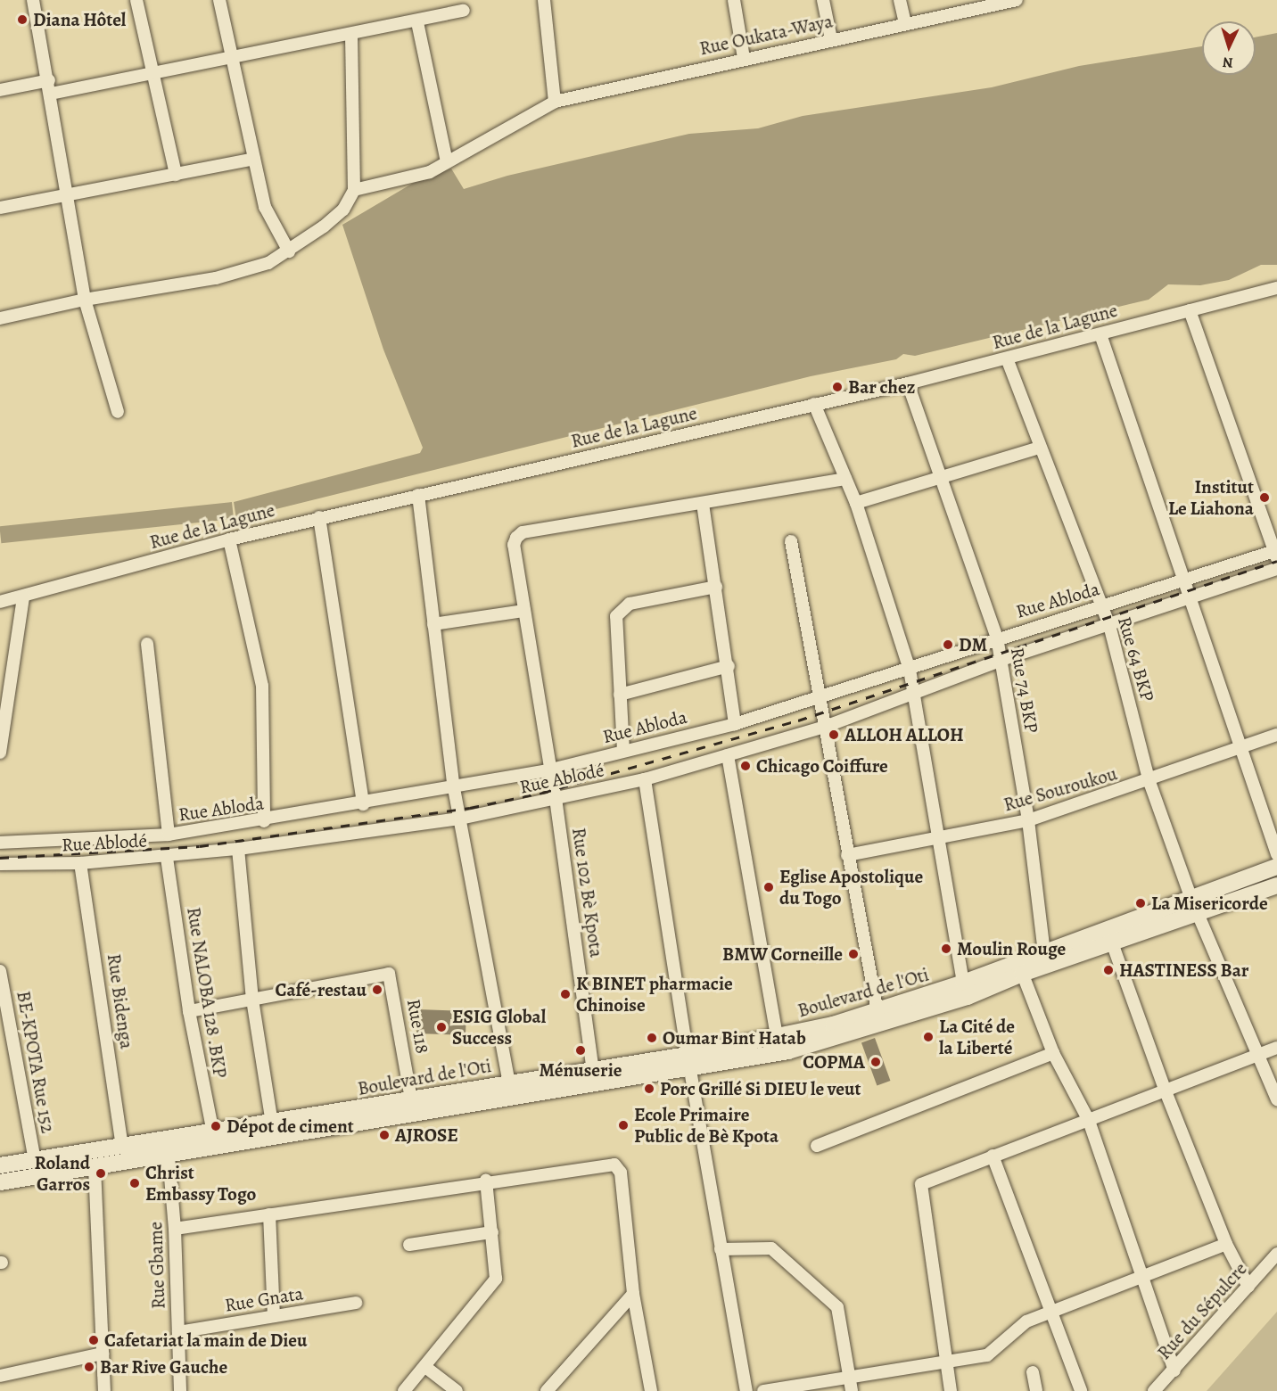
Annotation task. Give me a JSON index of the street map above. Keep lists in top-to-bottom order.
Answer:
{
  "streets": {
    "main road": ["Boulevard de l'Oti"],
    "street": [
      "Rue Oukata-Waya",
      "Rue de la Lagune",
      "Rue Abloda",
      "Rue 64 BKP",
      "Rue 74 BKP",
      "Rue Ablodé",
      "Rue Souroukou",
      "Rue 102 Bè Kpota",
      "Rue NALOBA 128 .BKP",
      "Rue Bidenga",
      "Rue 118",
      "BE-KPOTA Rue 152",
      "Rue Gbame",
      "Rue Gnata",
      "Rue du Sépulcre"
    ]
  },
  "crossings": [
    ["Rue de la Lagune", "Rue 64 BKP"],
    ["Rue de la Lagune", "Rue 74 BKP"],
    ["Rue Abloda", "Rue 64 BKP"],
    ["Rue Abloda", "Rue 74 BKP"],
    ["Rue Abloda", "Rue 102 Bè Kpota"],
    ["Rue 64 BKP", "Rue Ablodé"],
    ["Rue 64 BKP", "Rue Souroukou"],
    ["Rue 64 BKP", "Boulevard de l'Oti"],
    ["Rue 74 BKP", "Rue Ablodé"],
    ["Rue 74 BKP", "Rue Souroukou"],
    ["Rue 74 BKP", "Boulevard de l'Oti"],
    ["Rue Ablodé", "Rue 102 Bè Kpota"],
    ["Rue Ablodé", "Rue NALOBA 128 .BKP"],
    ["Rue Ablodé", "Rue Bidenga"],
    ["Rue 102 Bè Kpota", "Boulevard de l'Oti"],
    ["Rue NALOBA 128 .BKP", "Boulevard de l'Oti"],
    ["Boulevard de l'Oti", "Rue Bidenga"],
    ["Boulevard de l'Oti", "Rue 118"],
    ["Boulevard de l'Oti", "BE-KPOTA Rue 152"],
    ["Boulevard de l'Oti", "Rue Gbame"],
    ["Rue Gbame", "Rue Gnata"]
  ],
  "places": [
    "Diana Hôtel",
    "Bar chez",
    "Institut Le Liahona",
    "DM",
    "ALLOH ALLOH",
    "Chicago Coiffure",
    "Eglise Apostolique du Togo",
    "La Misericorde",
    "Moulin Rouge",
    "BMW Corneille",
    "HASTINESS Bar",
    "Café-restau",
    "K BINET pharmacie Chinoise",
    "ESIG Global Success",
    "La Cité de la Liberté",
    "Oumar Bint Hatab",
    "Ménuserie",
    "COPMA",
    "Porc Grillé Si DIEU le veut",
    "Ecole Primaire Public de Bè Kpota",
    "Dépot de ciment",
    "AJROSE",
    "Roland Garros",
    "Christ Embassy Togo",
    "Cafetariat la main de Dieu",
    "Bar Rive Gauche"
  ],
  "north": "bottom"
}
